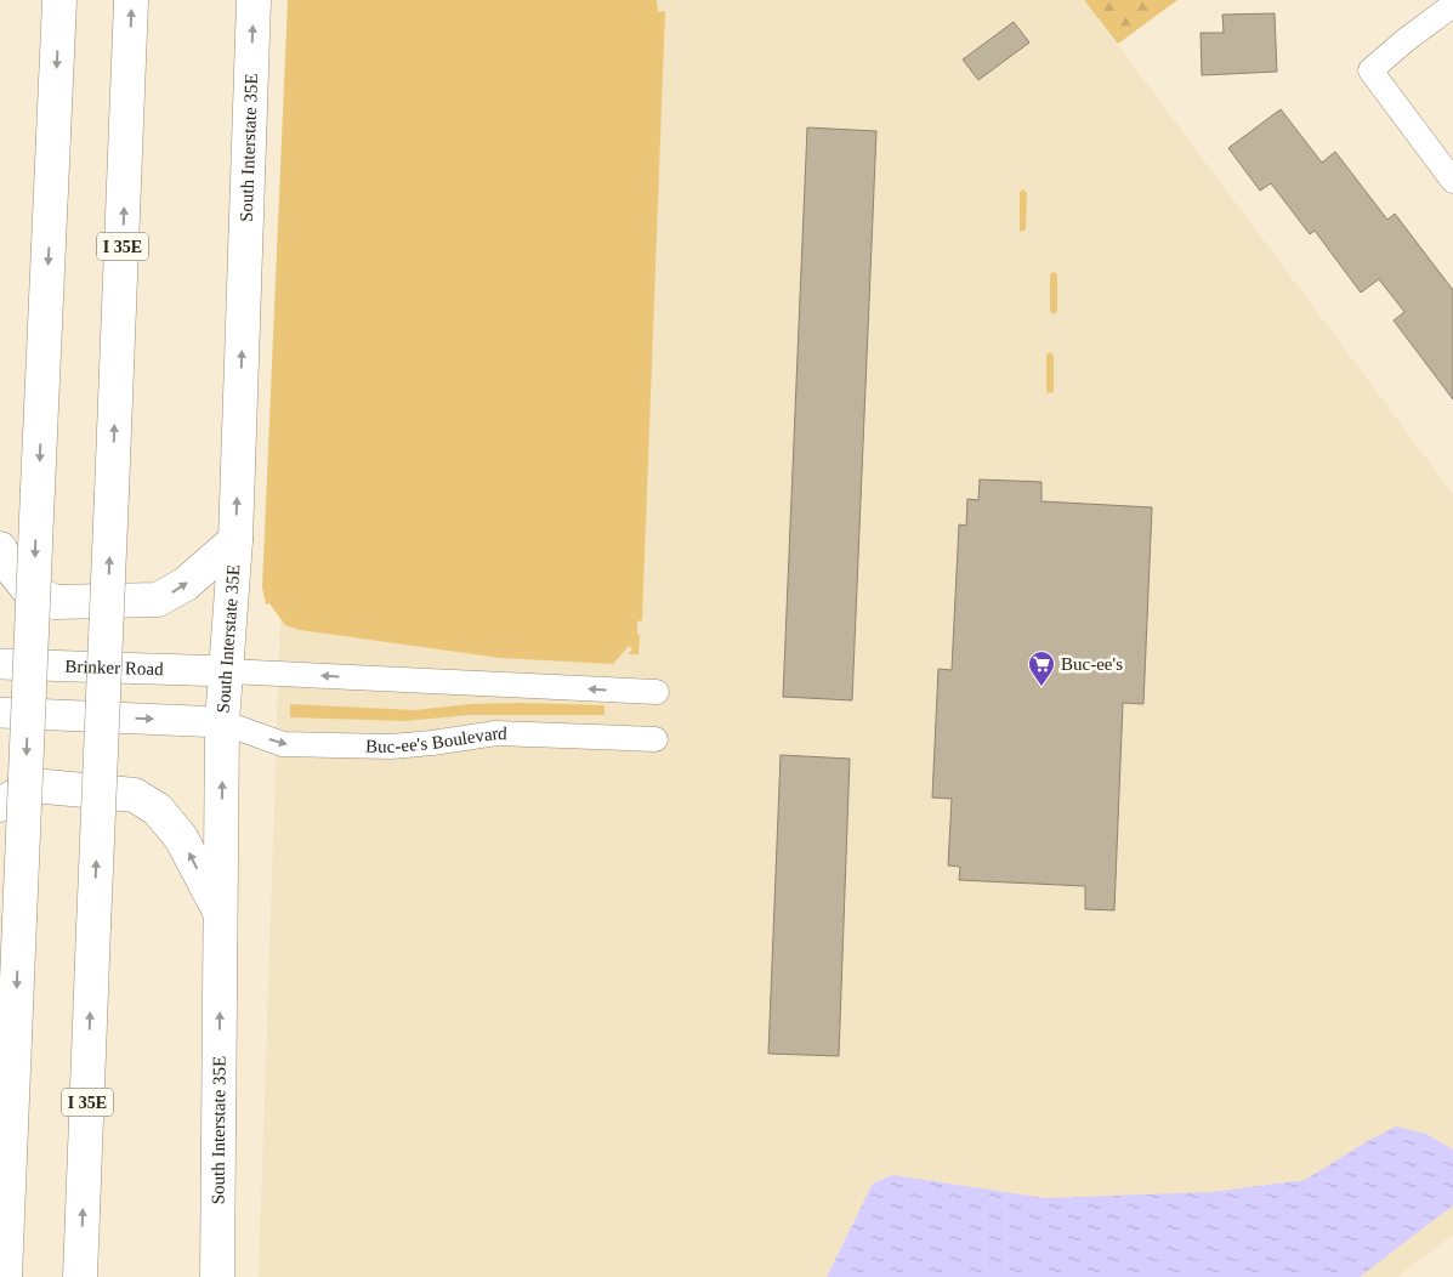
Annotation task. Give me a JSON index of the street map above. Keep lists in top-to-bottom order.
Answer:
{
  "streets": {
    "main road": ["South Interstate 35E", "I 35E"],
    "street": ["Brinker Road", "Buc-ee's Boulevard"]
  },
  "crossings": [
    ["South Interstate 35E", "Brinker Road"],
    ["South Interstate 35E", "Buc-ee's Boulevard"]
  ],
  "places": {
    "supermarket": ["Buc-ee's"]
  }
}
